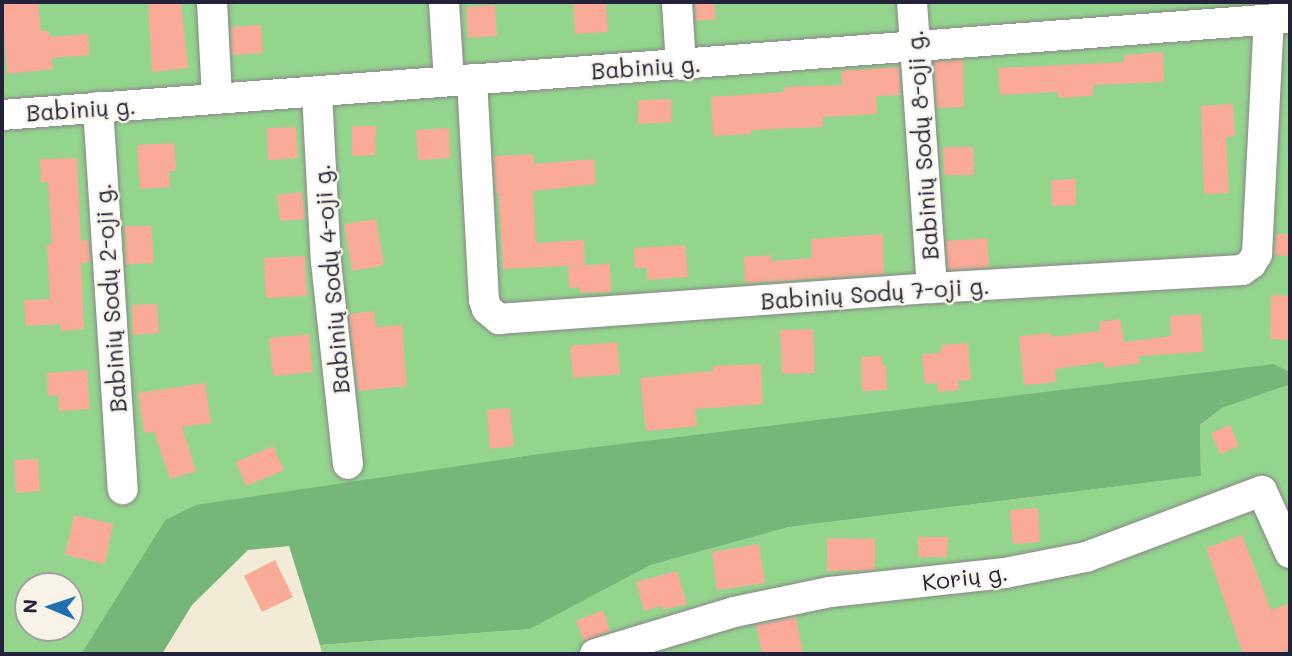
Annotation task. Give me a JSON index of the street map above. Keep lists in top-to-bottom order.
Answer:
{
  "streets": {
    "street": [
      "Babinių g.",
      "Babinių Sodų 8-oji g.",
      "Babinių Sodų 4-oji g.",
      "Babinių Sodų 7-oji g.",
      "Babinių Sodų 2-oji g.",
      "Korių g."
    ]
  },
  "crossings": [
    ["Babinių g.", "Babinių Sodų 8-oji g."],
    ["Babinių g.", "Babinių Sodų 4-oji g."],
    ["Babinių g.", "Babinių Sodų 7-oji g."],
    ["Babinių g.", "Babinių Sodų 2-oji g."],
    ["Babinių Sodų 8-oji g.", "Babinių Sodų 7-oji g."]
  ],
  "north": "left"
}
